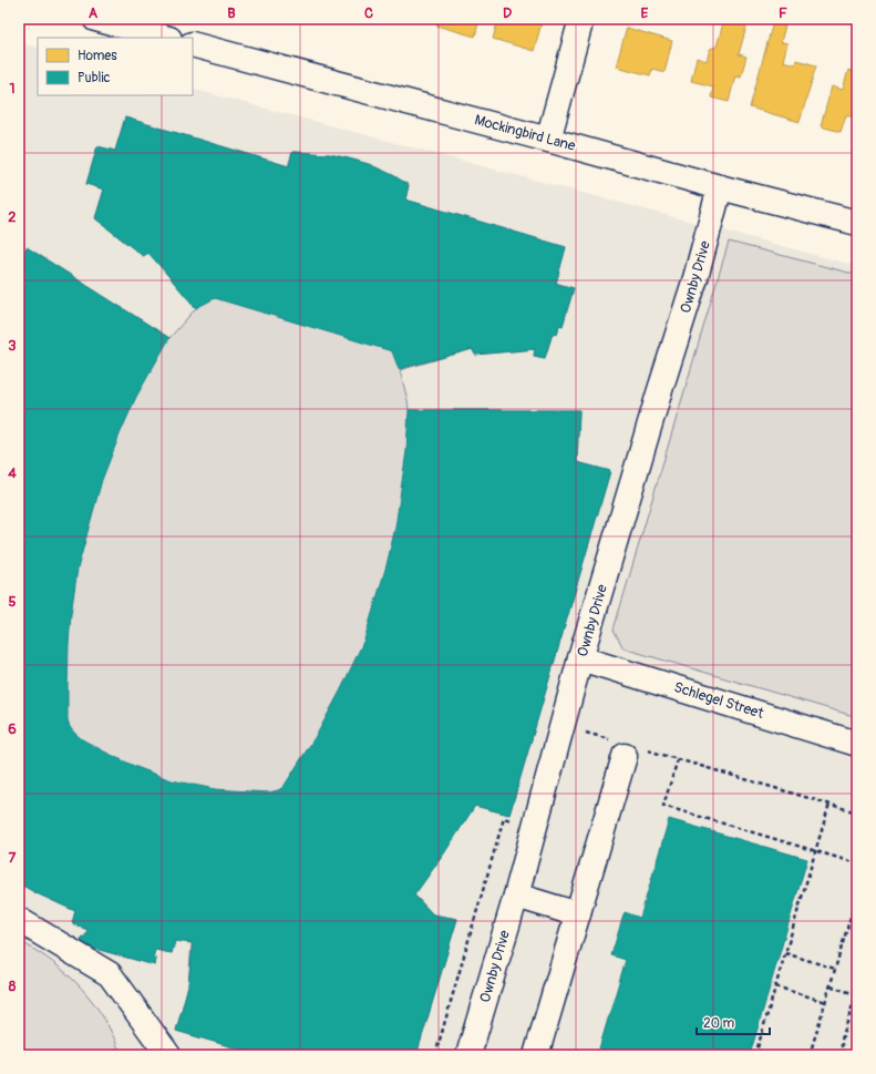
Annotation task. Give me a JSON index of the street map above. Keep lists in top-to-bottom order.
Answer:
{
  "streets": {
    "main road": ["Mockingbird Lane", "Ownby Drive", "Schlegel Street"]
  },
  "crossings": [
    ["Mockingbird Lane", "Ownby Drive"],
    ["Ownby Drive", "Schlegel Street"]
  ],
  "legend": ["Homes", "Public"],
  "scale_bar": "20 m",
  "grid": {
    "columns": [
      "A",
      "B",
      "C",
      "D",
      "E",
      "F"
    ],
    "rows": [
      "1",
      "2",
      "3",
      "4",
      "5",
      "6",
      "7",
      "8"
    ]
  }
}
